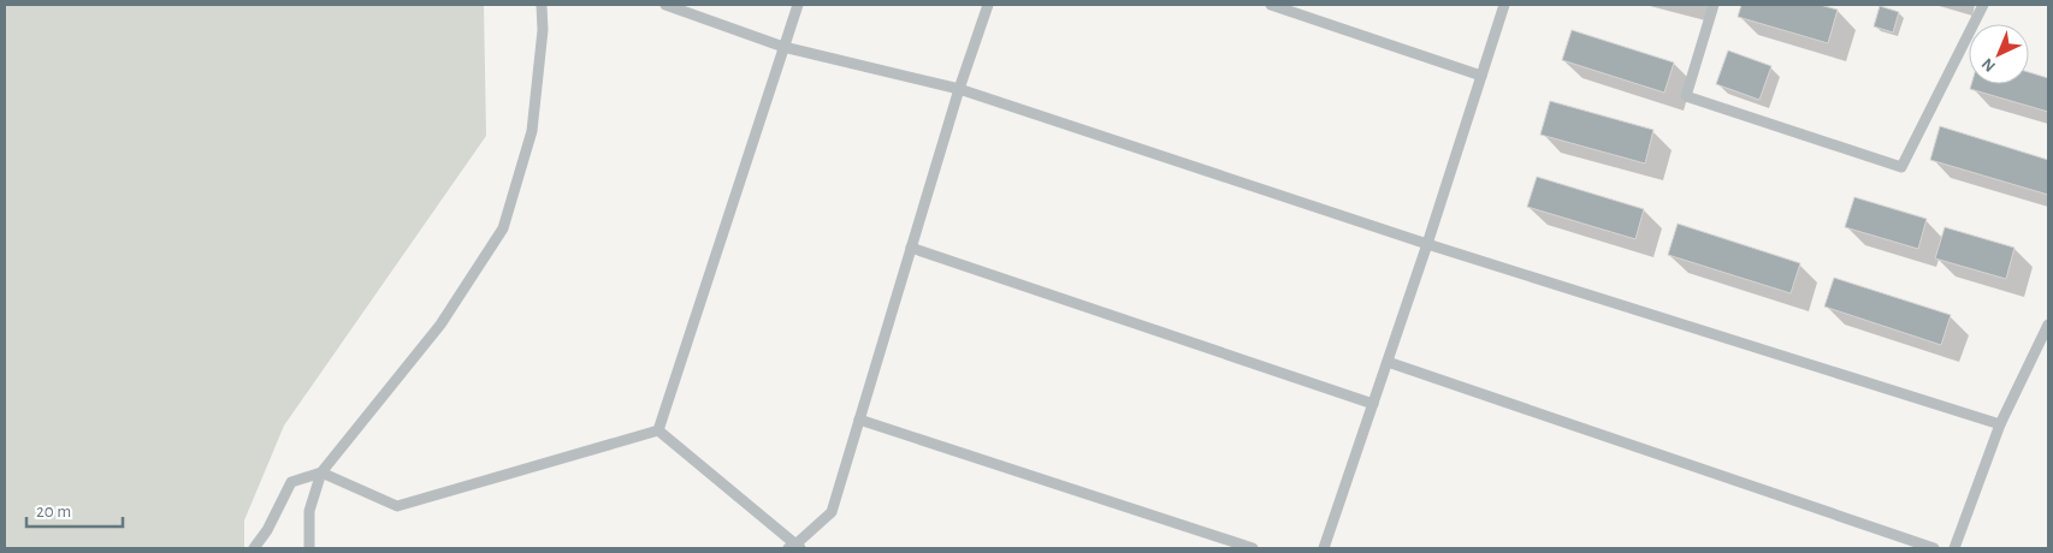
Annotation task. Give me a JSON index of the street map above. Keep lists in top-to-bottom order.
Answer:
{
  "scale_bar": "20 m",
  "north": "bottom left"
}
